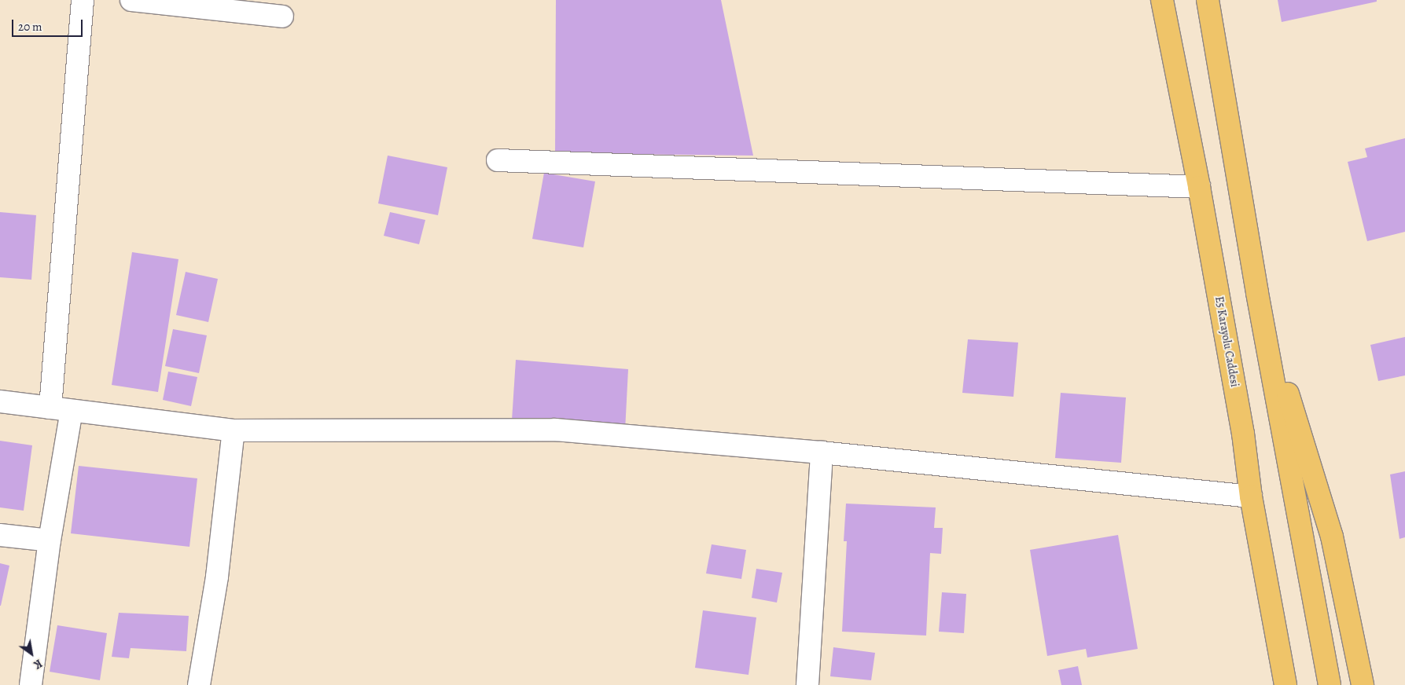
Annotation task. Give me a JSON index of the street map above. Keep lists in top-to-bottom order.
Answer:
{
  "streets": {
    "highway": ["E5 Karayolu Caddesi"]
  },
  "scale_bar": "20 m",
  "north": "bottom right"
}
